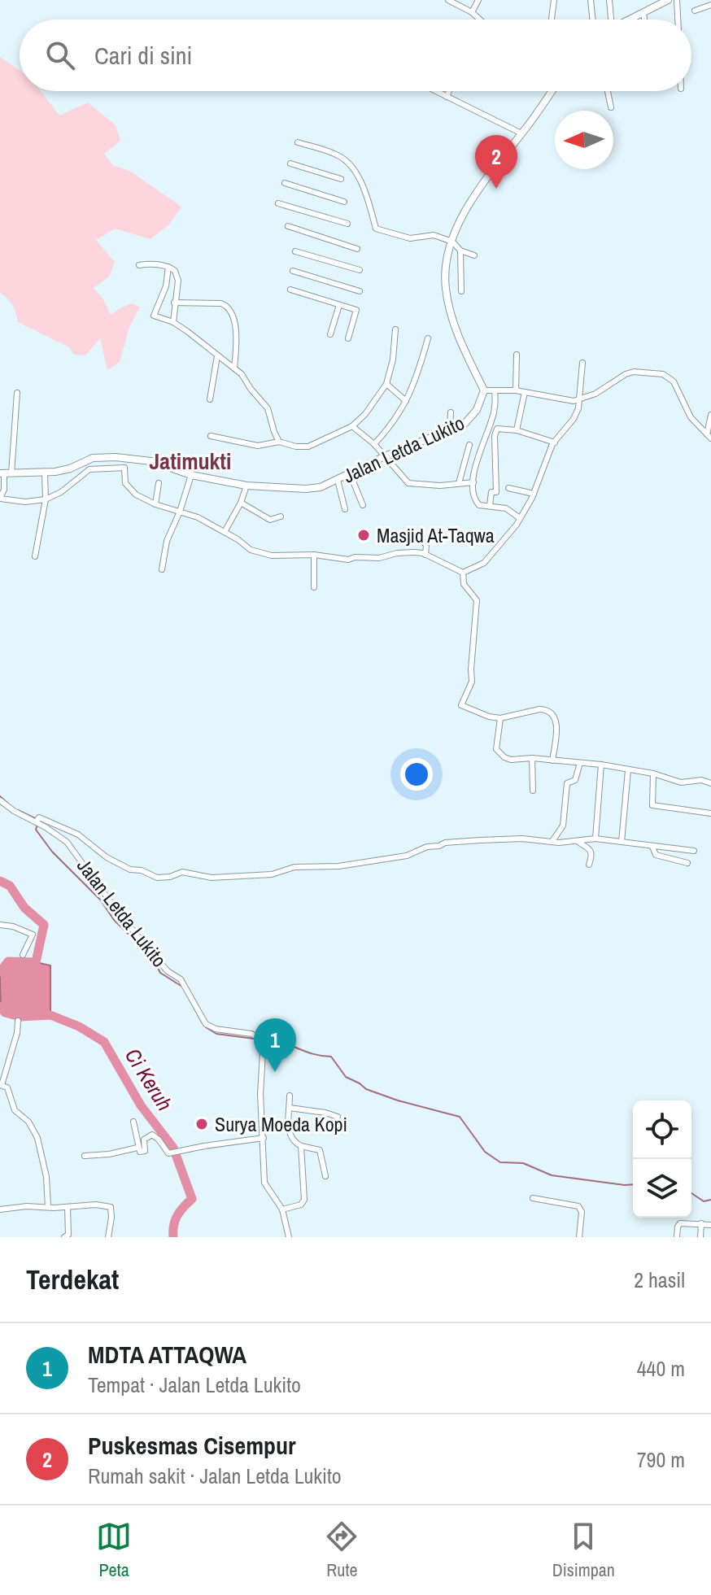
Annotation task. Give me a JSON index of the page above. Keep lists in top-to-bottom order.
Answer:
{
  "streets": {
    "street": ["Jalan Letda Lukito"]
  },
  "districts": ["Jatimukti"],
  "water": ["Ci Keruh"],
  "places": ["Masjid At-Taqwa", "Surya Moeda Kopi"],
  "north": "left",
  "page": {
    "search": "Cari di sini",
    "pins": ["2", "1"],
    "heading": ["Terdekat", "2 hasil"],
    "list": [
      {
        "mark": "1",
        "name": "MDTA ATTAQWA",
        "note": "Tempat · Jalan Letda Lukito",
        "value": "440 m"
      },
      {
        "mark": "2",
        "name": "Puskesmas Cisempur",
        "note": "Rumah sakit · Jalan Letda Lukito",
        "value": "790 m"
      }
    ],
    "nav": ["Peta", "Rute", "Disimpan"]
  }
}
